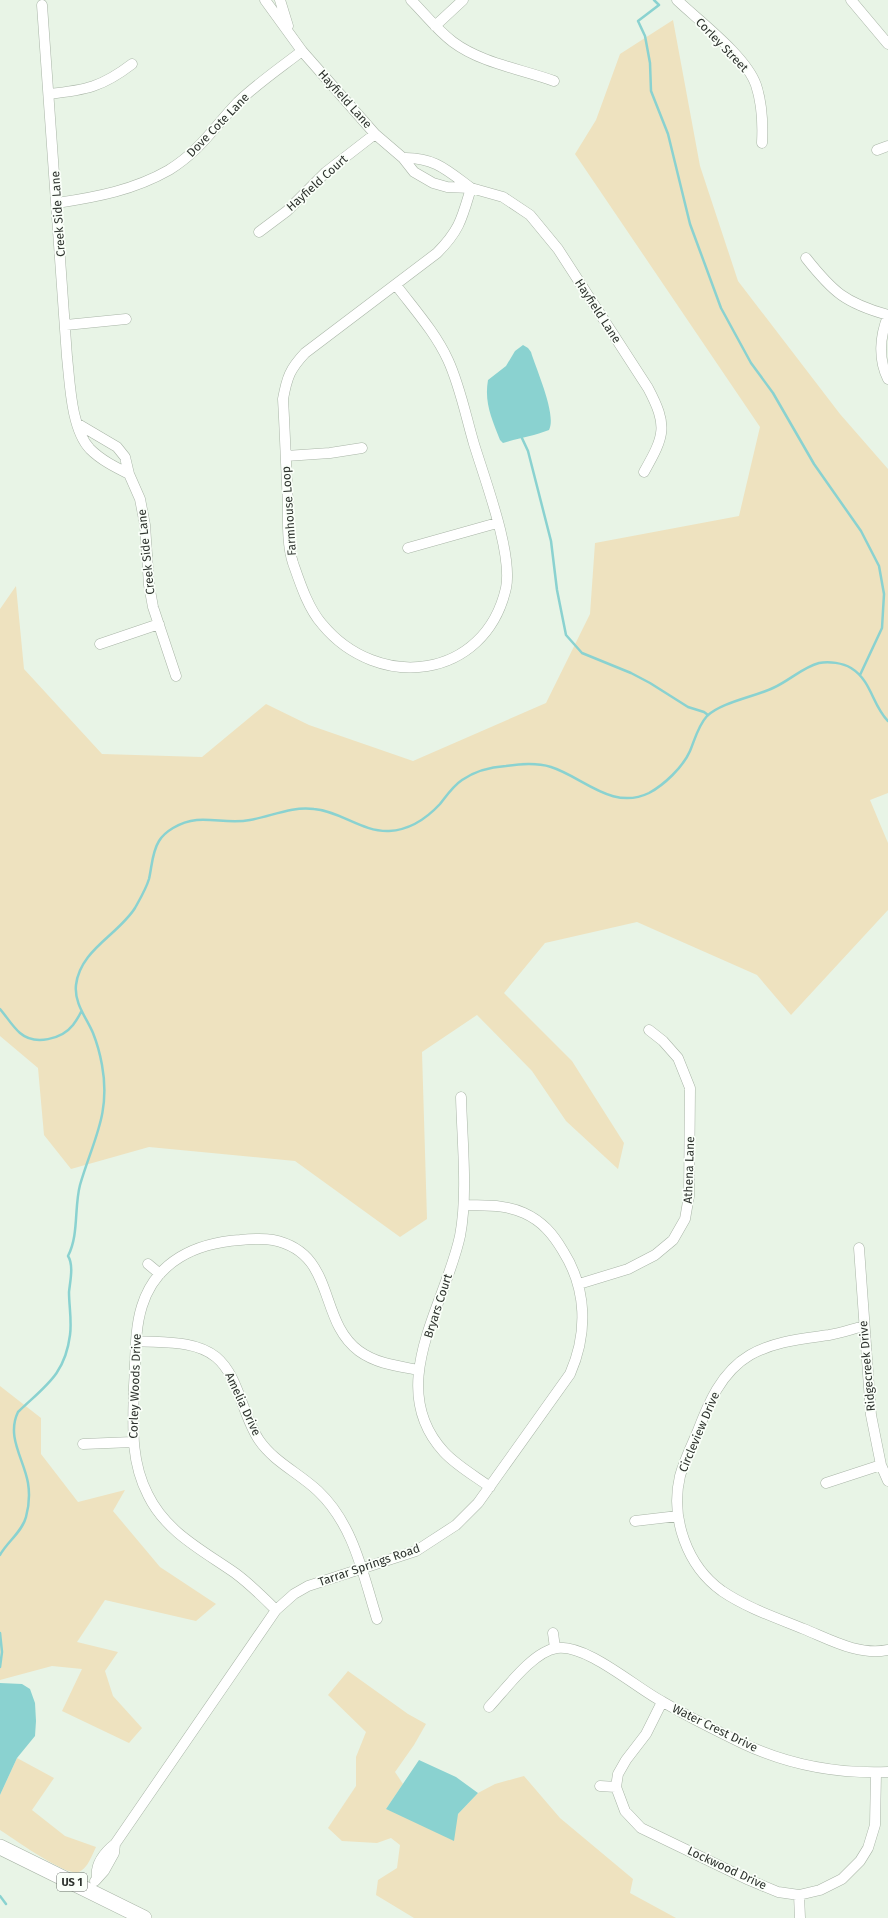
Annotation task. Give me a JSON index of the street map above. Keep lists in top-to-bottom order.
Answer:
{
  "streets": {
    "main road": ["US 1"],
    "street": [
      "Corley Street",
      "Hayfield Lane",
      "Dove Cote Lane",
      "Hayfield Court",
      "Creek Side Lane",
      "Farmhouse Loop",
      "Athena Lane",
      "Bryars Court",
      "Ridgecreek Drive",
      "Corley Woods Drive",
      "Amelia Drive",
      "Circleview Drive",
      "Tarrar Springs Road",
      "Water Crest Drive",
      "Lockwood Drive"
    ]
  },
  "crossings": [
    ["Hayfield Lane", "Dove Cote Lane"],
    ["Hayfield Lane", "Hayfield Court"],
    ["Hayfield Lane", "Farmhouse Loop"],
    ["Dove Cote Lane", "Creek Side Lane"],
    ["Athena Lane", "Tarrar Springs Road"],
    ["Bryars Court", "Corley Woods Drive"],
    ["Bryars Court", "Tarrar Springs Road"],
    ["Ridgecreek Drive", "Circleview Drive"],
    ["Corley Woods Drive", "Amelia Drive"],
    ["Corley Woods Drive", "Tarrar Springs Road"],
    ["Amelia Drive", "Tarrar Springs Road"],
    ["Tarrar Springs Road", "US 1"],
    ["Water Crest Drive", "Lockwood Drive"]
  ]
}
